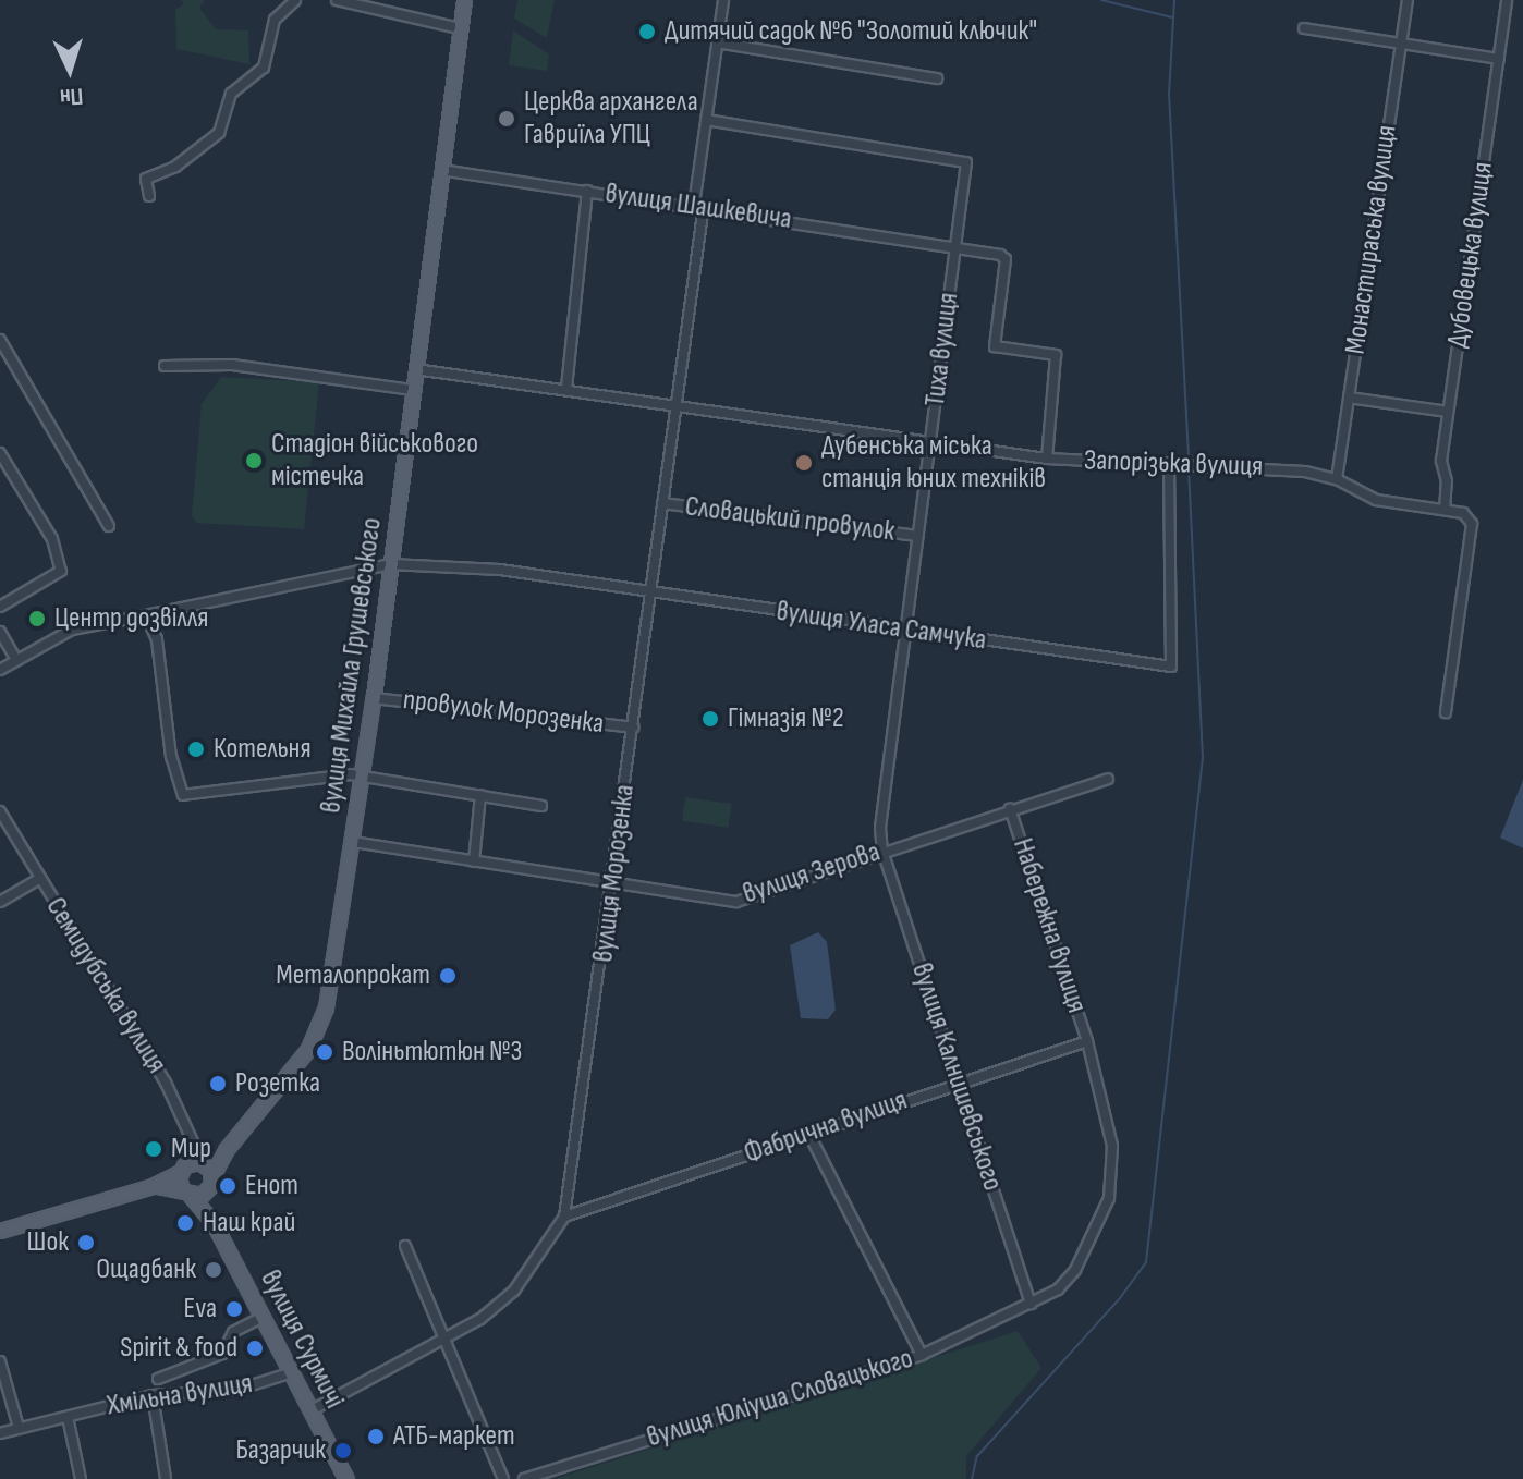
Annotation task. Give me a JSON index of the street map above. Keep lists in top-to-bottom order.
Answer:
{
  "streets": {
    "main road": ["вулиця Михайла Грушевського", "вулиця Сурмичі"],
    "street": [
      "вулиця Шашкевича",
      "Монастираська вулиця",
      "Дубовецька вулиця",
      "Тиха вулиця",
      "Запорізька вулиця",
      "Словацький провулок",
      "вулиця Уласа Самчука",
      "провулок Морозенка",
      "вулиця Морозенка",
      "вулиця Зерова",
      "Набережна вулиця",
      "Семидубська вулиця",
      "вулиця Калнишевського",
      "Фабрична вулиця",
      "Хмільна вулиця",
      "вулиця Юліуша Словацького"
    ]
  },
  "crossings": [
    ["вулиця Шашкевича", "Тиха вулиця"],
    ["вулиця Шашкевича", "Запорізька вулиця"],
    ["вулиця Шашкевича", "вулиця Михайла Грушевського"],
    ["вулиця Шашкевича", "вулиця Морозенка"],
    ["Монастираська вулиця", "Запорізька вулиця"],
    ["Дубовецька вулиця", "Запорізька вулиця"],
    ["Тиха вулиця", "Запорізька вулиця"],
    ["Тиха вулиця", "Словацький провулок"],
    ["Тиха вулиця", "вулиця Уласа Самчука"],
    ["Тиха вулиця", "вулиця Морозенка"],
    ["Тиха вулиця", "вулиця Зерова"],
    ["Тиха вулиця", "вулиця Калнишевського"],
    ["Запорізька вулиця", "вулиця Уласа Самчука"],
    ["Запорізька вулиця", "вулиця Михайла Грушевського"],
    ["Запорізька вулиця", "вулиця Морозенка"],
    ["Словацький провулок", "вулиця Морозенка"],
    ["вулиця Уласа Самчука", "вулиця Михайла Грушевського"],
    ["вулиця Уласа Самчука", "вулиця Морозенка"],
    ["вулиця Михайла Грушевського", "провулок Морозенка"],
    ["вулиця Михайла Грушевського", "вулиця Зерова"],
    ["вулиця Михайла Грушевського", "Семидубська вулиця"],
    ["провулок Морозенка", "вулиця Морозенка"],
    ["вулиця Морозенка", "вулиця Зерова"],
    ["вулиця Морозенка", "Фабрична вулиця"],
    ["вулиця Морозенка", "вулиця Сурмичі"],
    ["вулиця Зерова", "Набережна вулиця"],
    ["вулиця Зерова", "вулиця Калнишевського"],
    ["Набережна вулиця", "вулиця Калнишевського"],
    ["Набережна вулиця", "Фабрична вулиця"],
    ["Набережна вулиця", "вулиця Юліуша Словацького"],
    ["вулиця Калнишевського", "Фабрична вулиця"],
    ["вулиця Калнишевського", "вулиця Юліуша Словацького"],
    ["вулиця Сурмичі", "Хмільна вулиця"]
  ],
  "places": [
    "Дитячий садок №6 \"Золотий ключик\"",
    "Церква архангела Гавриїла УПЦ",
    "Стадіон військового містечка",
    "Дубенська міська станція юних техніків",
    "Центр дозвілля",
    "Гімназія №2",
    "Котельня",
    "Металопрокат",
    "Воліньтютюн №3",
    "Розетка",
    "Мир",
    "Енот",
    "Наш край",
    "Шок",
    "Ощадбанк",
    "Eva",
    "Spirit & food",
    "АТБ-маркет",
    "Базарчик"
  ],
  "north": "bottom"
}
